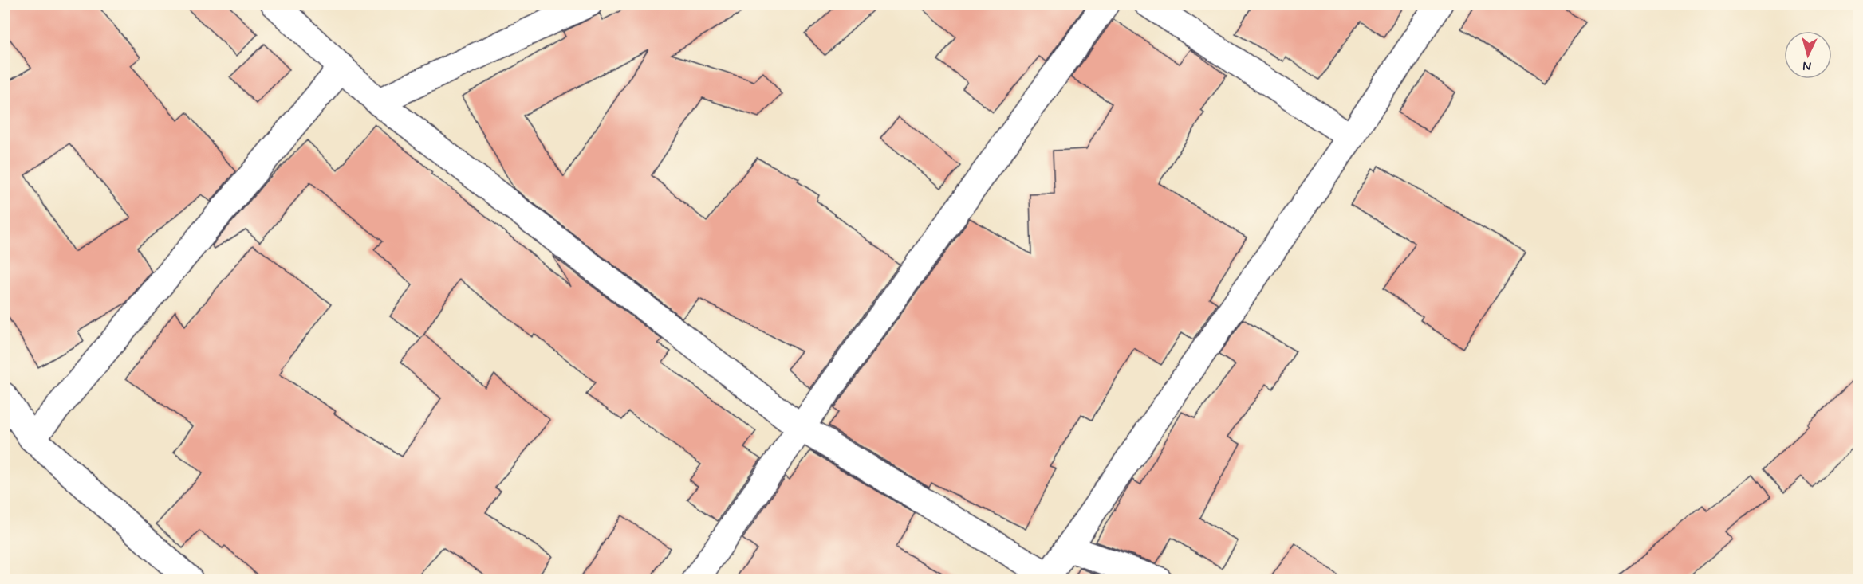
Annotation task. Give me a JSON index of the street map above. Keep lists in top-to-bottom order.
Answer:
{
  "north": "bottom"
}
